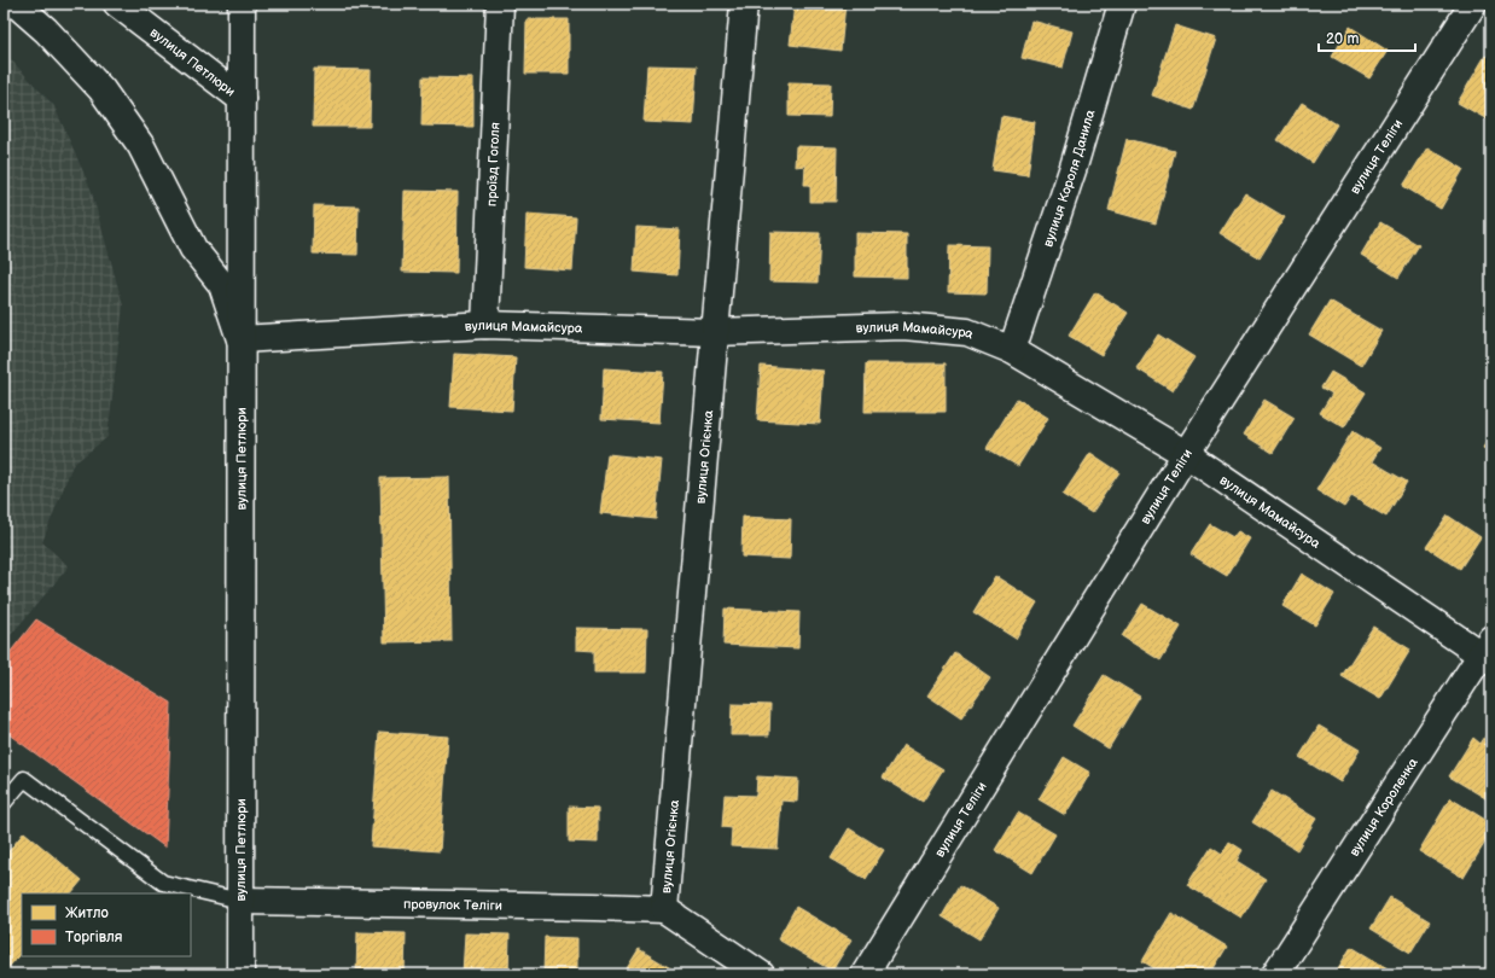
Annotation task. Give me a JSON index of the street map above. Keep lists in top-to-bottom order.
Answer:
{
  "streets": {
    "street": [
      "вулиця Петлюри",
      "вулиця Теліги",
      "проїзд Гоголя",
      "вулиця Короля Данила",
      "вулиця Мамайсура",
      "вулиця Огієнка",
      "вулиця Короленка",
      "провулок Теліги"
    ]
  },
  "crossings": [
    ["вулиця Петлюри", "вулиця Мамайсура"],
    ["вулиця Петлюри", "провулок Теліги"],
    ["вулиця Теліги", "вулиця Мамайсура"],
    ["проїзд Гоголя", "вулиця Мамайсура"],
    ["вулиця Короля Данила", "вулиця Мамайсура"],
    ["вулиця Мамайсура", "вулиця Огієнка"],
    ["вулиця Мамайсура", "вулиця Короленка"],
    ["вулиця Огієнка", "провулок Теліги"]
  ],
  "legend": ["Житло", "Торгівля"],
  "scale_bar": "20 m"
}
